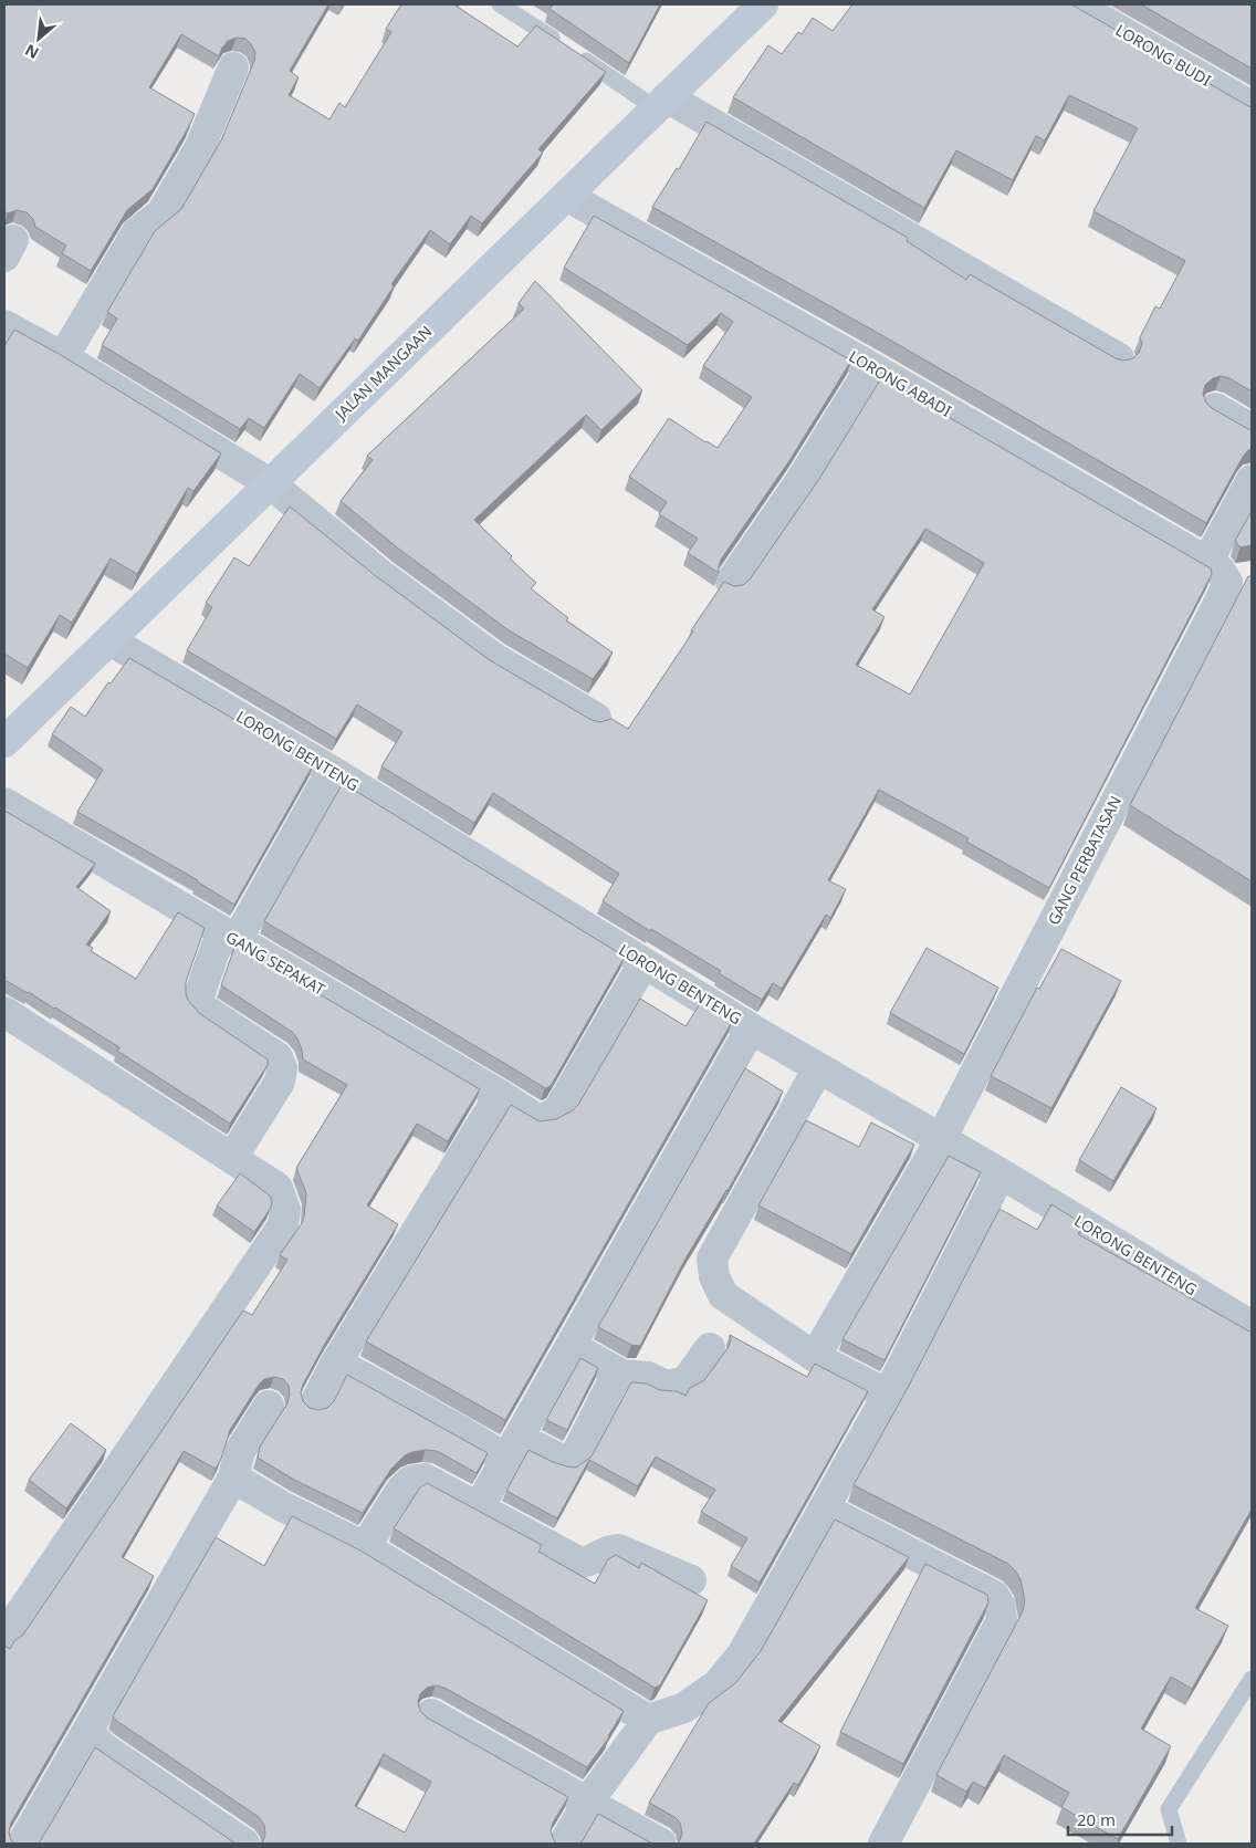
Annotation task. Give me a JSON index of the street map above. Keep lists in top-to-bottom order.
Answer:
{
  "streets": {
    "street": [
      "LORONG BUDI",
      "JALAN MANGAAN",
      "LORONG ABADI",
      "LORONG BENTENG",
      "GANG PERBATASAN",
      "GANG SEPAKAT"
    ]
  },
  "crossings": [
    ["JALAN MANGAAN", "LORONG ABADI"],
    ["JALAN MANGAAN", "LORONG BENTENG"],
    ["LORONG ABADI", "GANG PERBATASAN"],
    ["LORONG BENTENG", "GANG PERBATASAN"],
    ["LORONG BENTENG", "GANG SEPAKAT"]
  ],
  "scale_bar": "20 m",
  "north": "bottom left"
}
